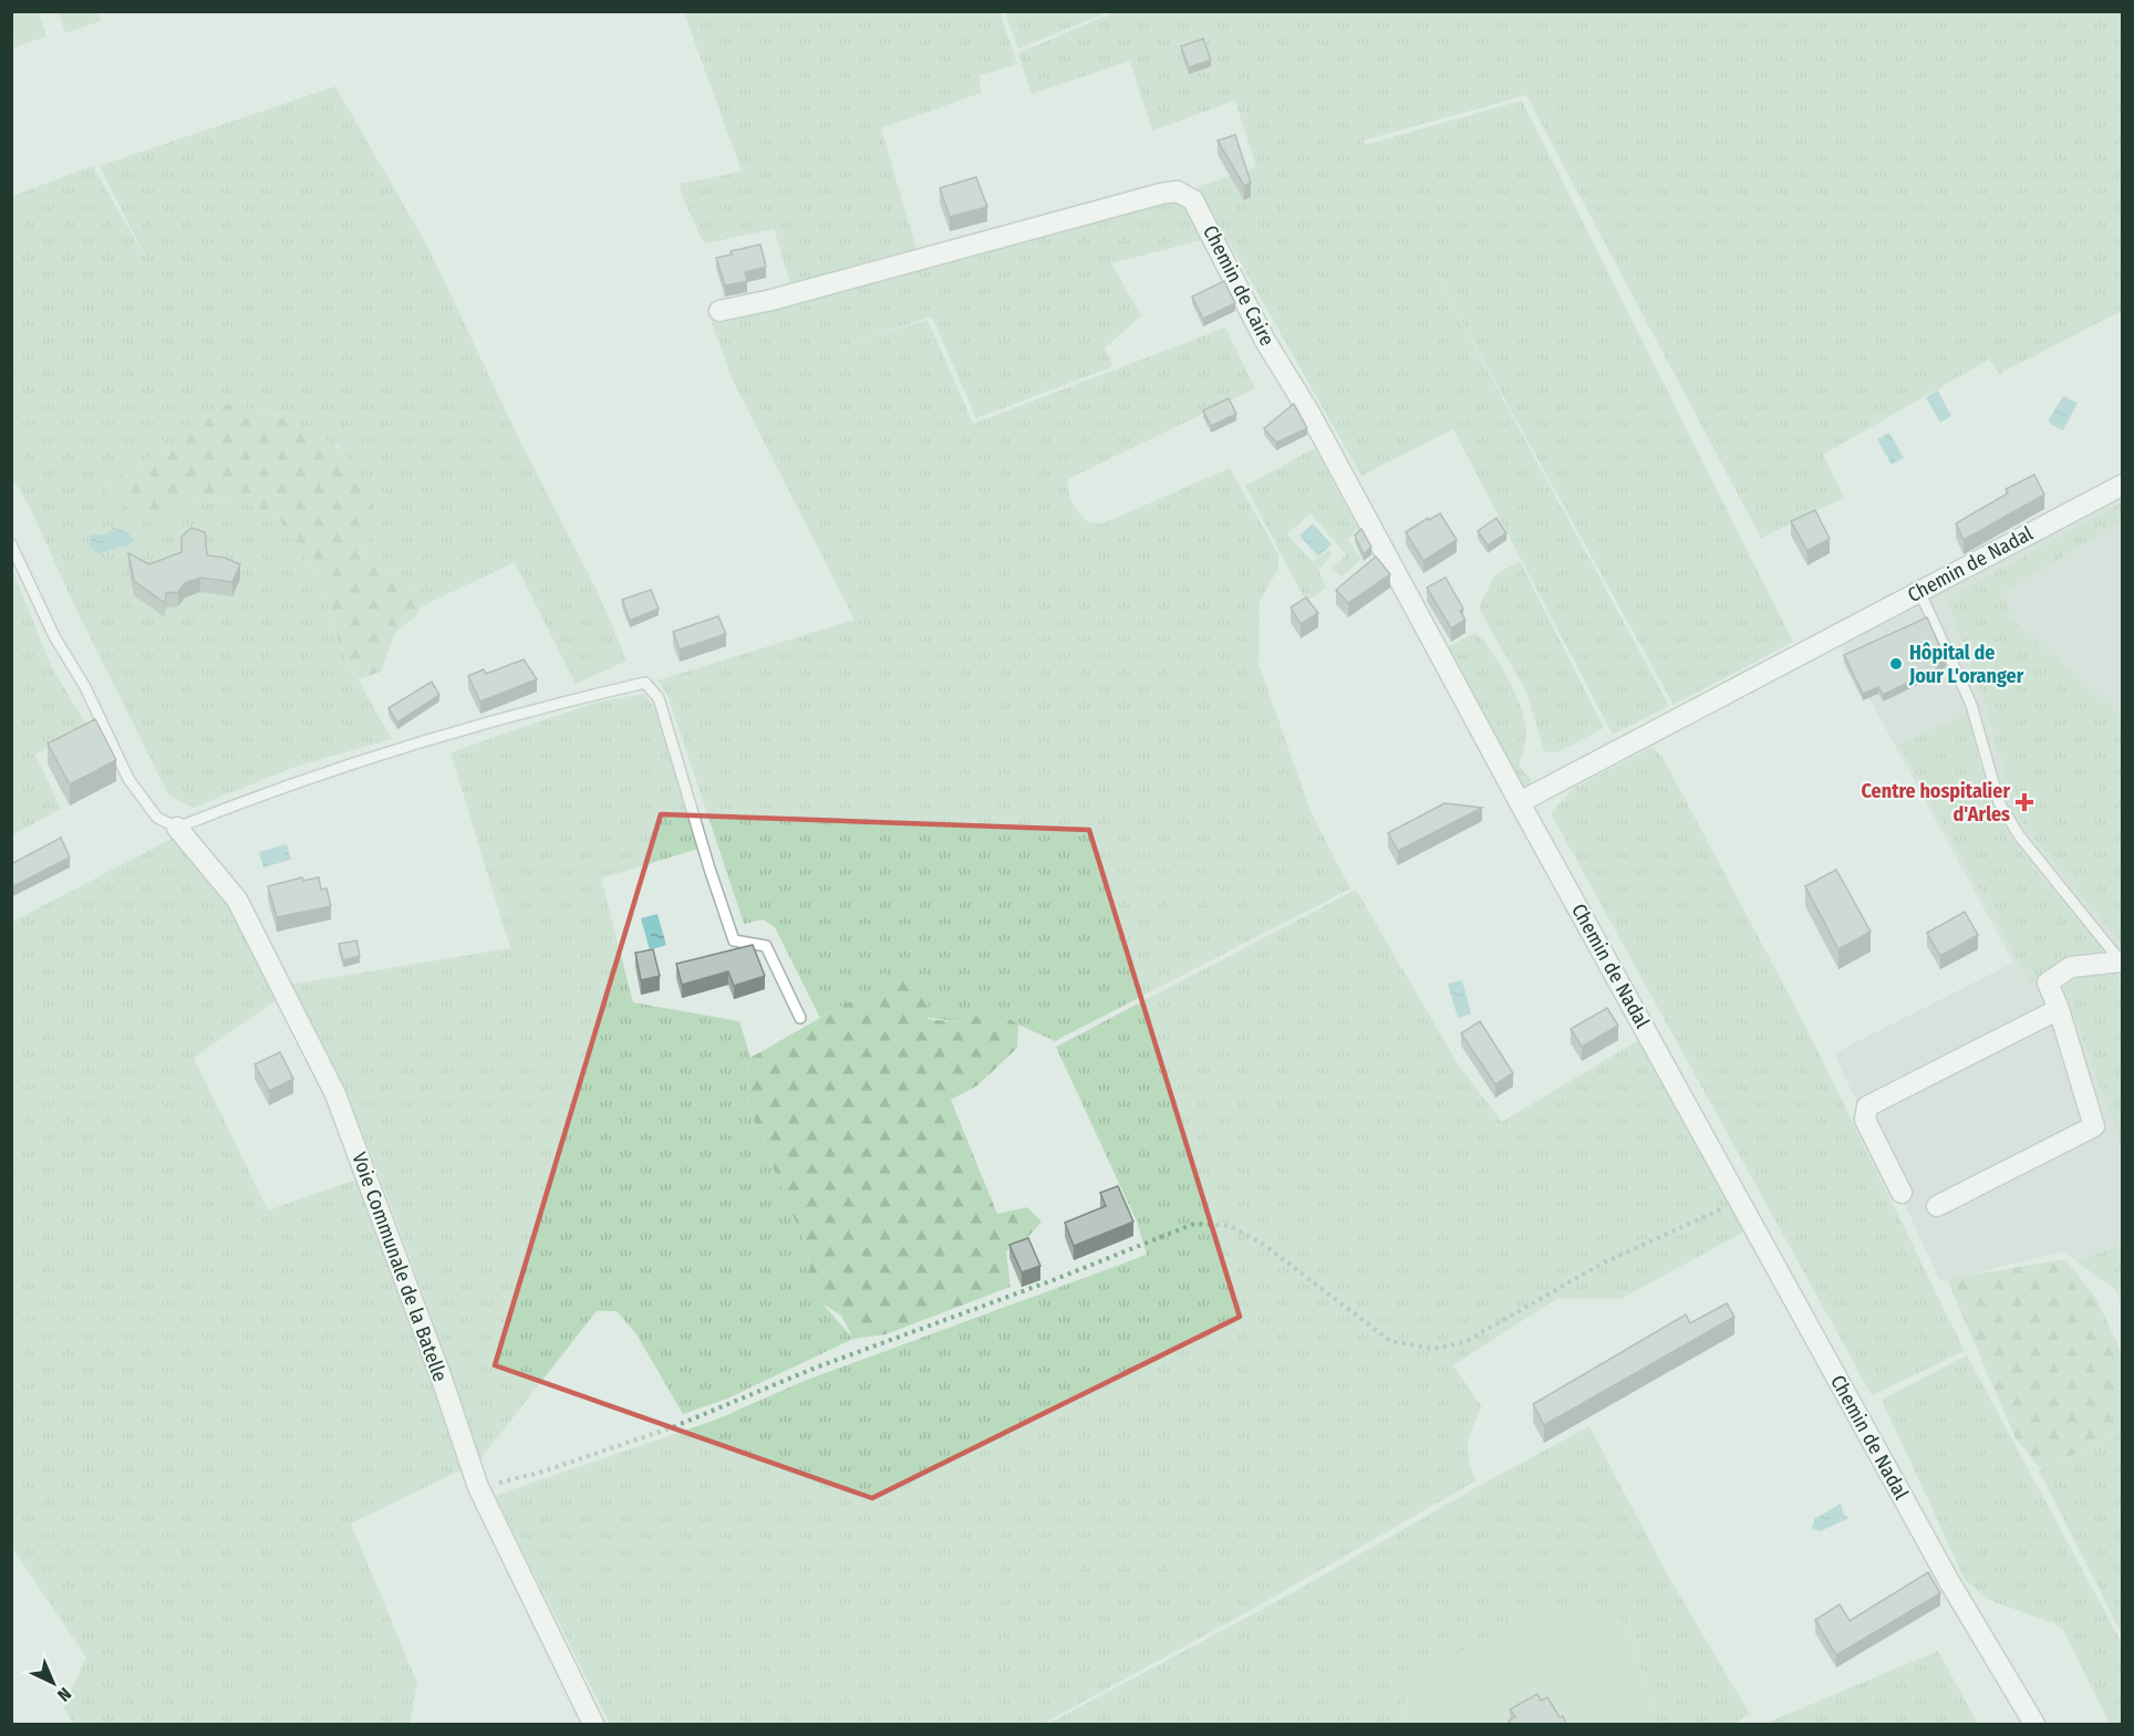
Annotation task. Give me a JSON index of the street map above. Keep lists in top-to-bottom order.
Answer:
{
  "streets": {
    "street": ["Chemin de Caire", "Chemin de Nadal", "Voie Communale de la Batelle"]
  },
  "crossings": [
    ["Chemin de Caire", "Chemin de Nadal"]
  ],
  "places": {
    "other": ["Hôpital de Jour L'oranger"],
    "health": ["Centre hospitalier d'Arles"]
  },
  "north": "bottom right"
}
